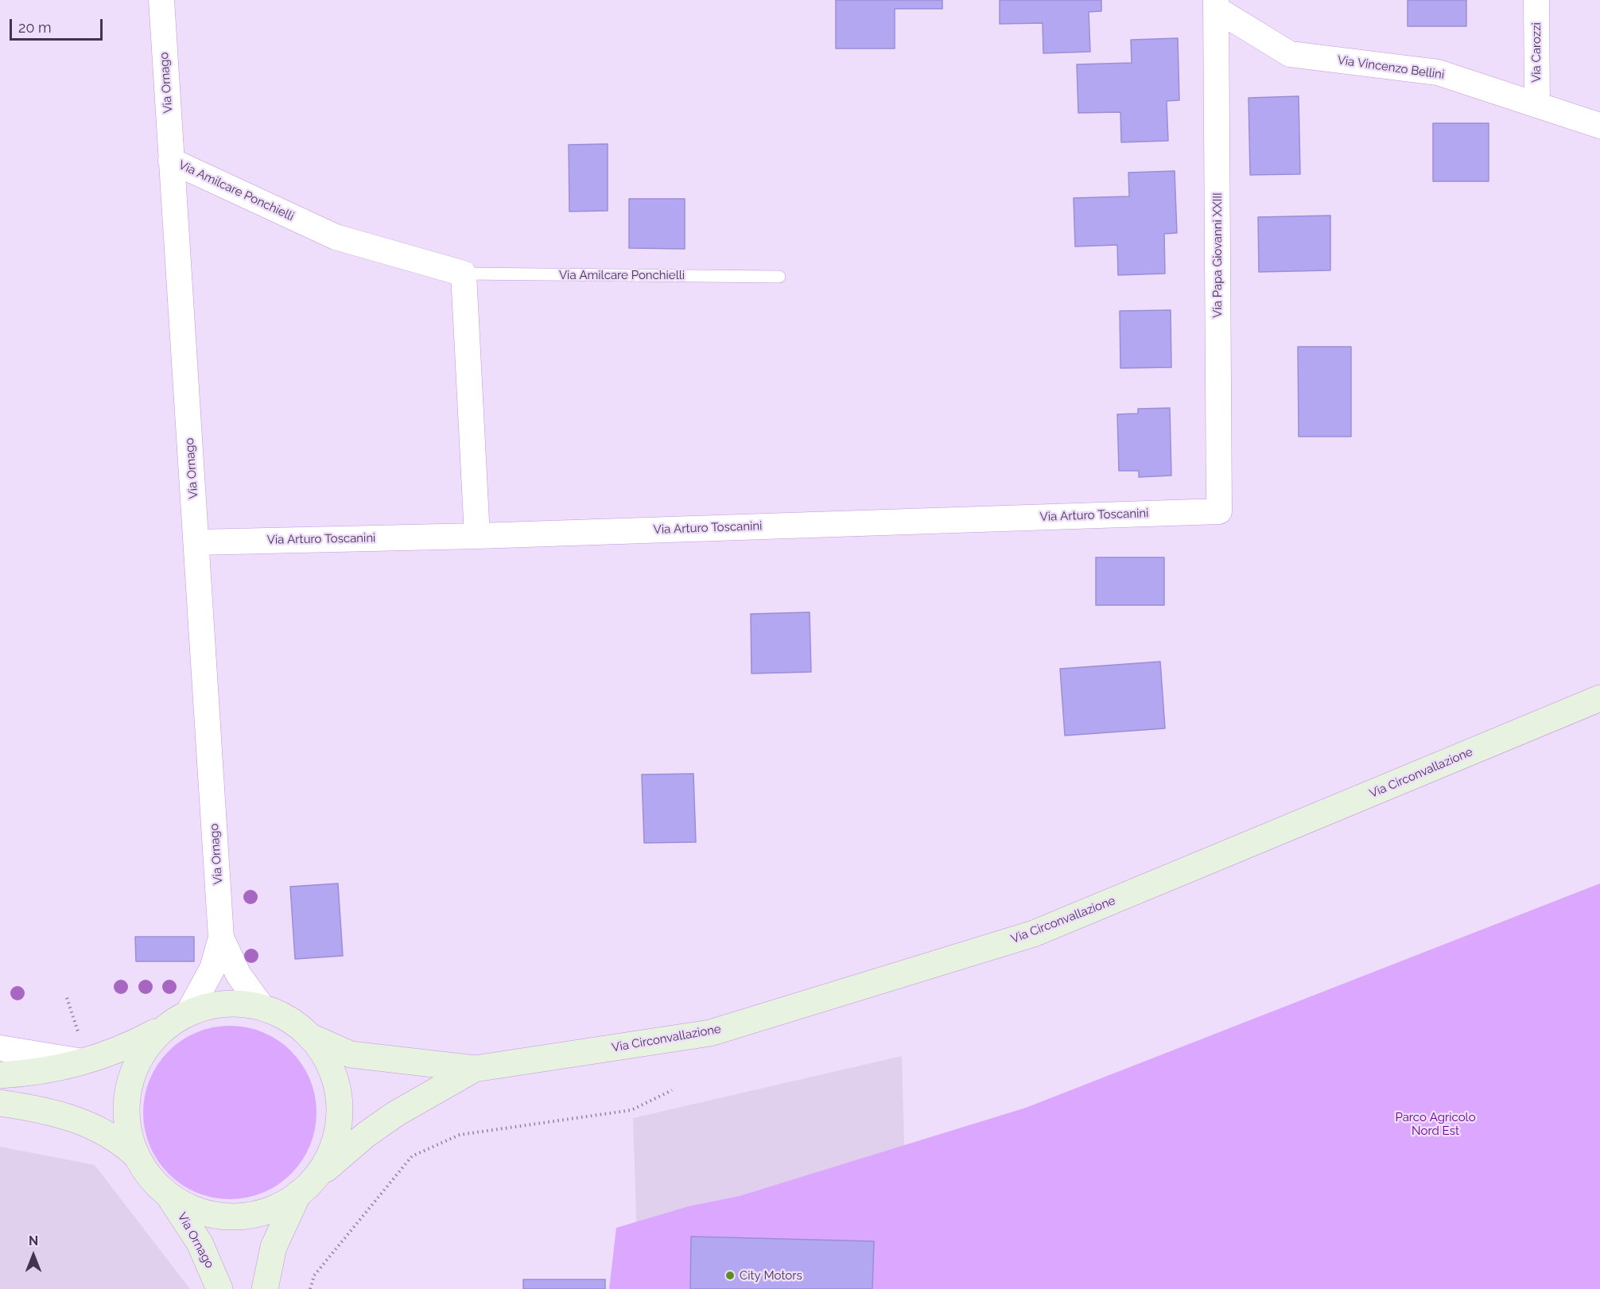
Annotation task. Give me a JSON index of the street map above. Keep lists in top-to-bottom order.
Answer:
{
  "streets": {
    "main road": ["Via Ornago", "Via Circonvallazione"],
    "street": [
      "Via Carozzi",
      "Via Vincenzo Bellini",
      "Via Amilcare Ponchielli",
      "Via Papa Giovanni XXIII",
      "Via Arturo Toscanini"
    ]
  },
  "crossings": [
    ["Via Carozzi", "Via Vincenzo Bellini"],
    ["Via Vincenzo Bellini", "Via Papa Giovanni XXIII"],
    ["Via Ornago", "Via Amilcare Ponchielli"],
    ["Via Ornago", "Via Arturo Toscanini"],
    ["Via Ornago", "Via Circonvallazione"],
    ["Via Papa Giovanni XXIII", "Via Arturo Toscanini"]
  ],
  "parks": ["Parco Agricolo Nord Est"],
  "places": ["City Motors"],
  "scale_bar": "20 m",
  "north": "top"
}
